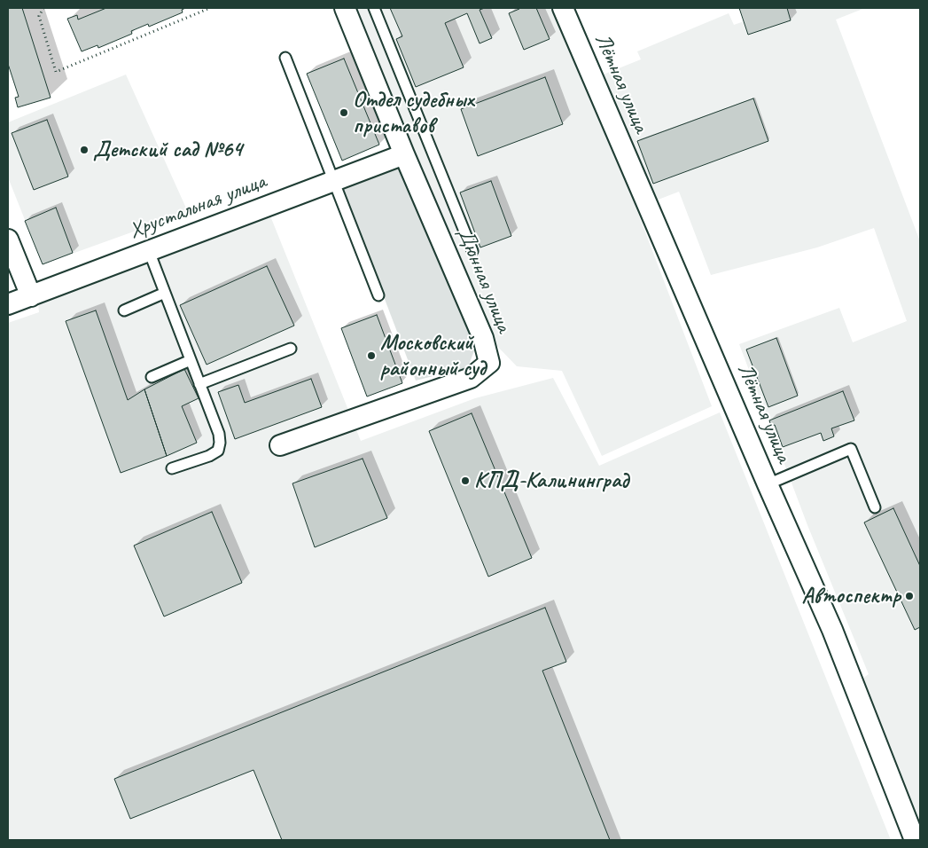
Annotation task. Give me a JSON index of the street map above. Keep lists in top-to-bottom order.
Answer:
{
  "streets": {
    "street": ["Лётная улица", "Хрустальная улица", "Дюнная улица"]
  },
  "crossings": [
    ["Хрустальная улица", "Дюнная улица"]
  ],
  "places": [
    "Отдел судебных приставов",
    "Детский сад №64",
    "Московский районный суд",
    "КПД-Калининград",
    "Автоспектр"
  ]
}
